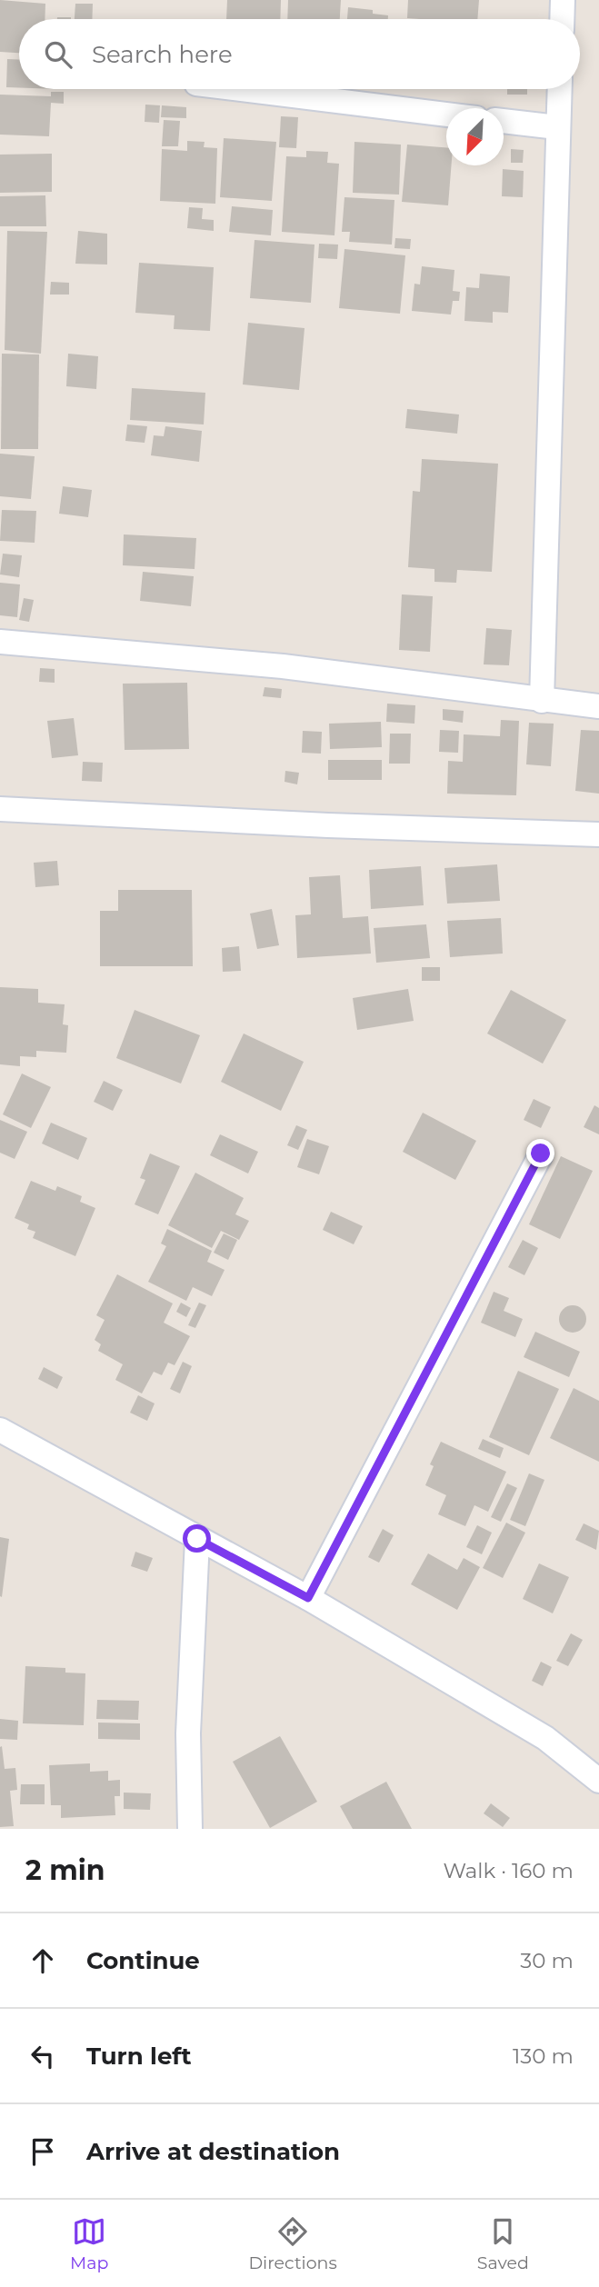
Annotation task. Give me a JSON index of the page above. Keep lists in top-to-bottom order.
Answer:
{
  "north": "bottom left",
  "page": {
    "search": "Search here",
    "heading": ["2 min", "Walk · 160 m"],
    "list": [
      ["Continue", "30 m"],
      ["Turn left", "130 m"],
      "Arrive at destination"
    ],
    "nav": ["Map", "Directions", "Saved"]
  }
}
